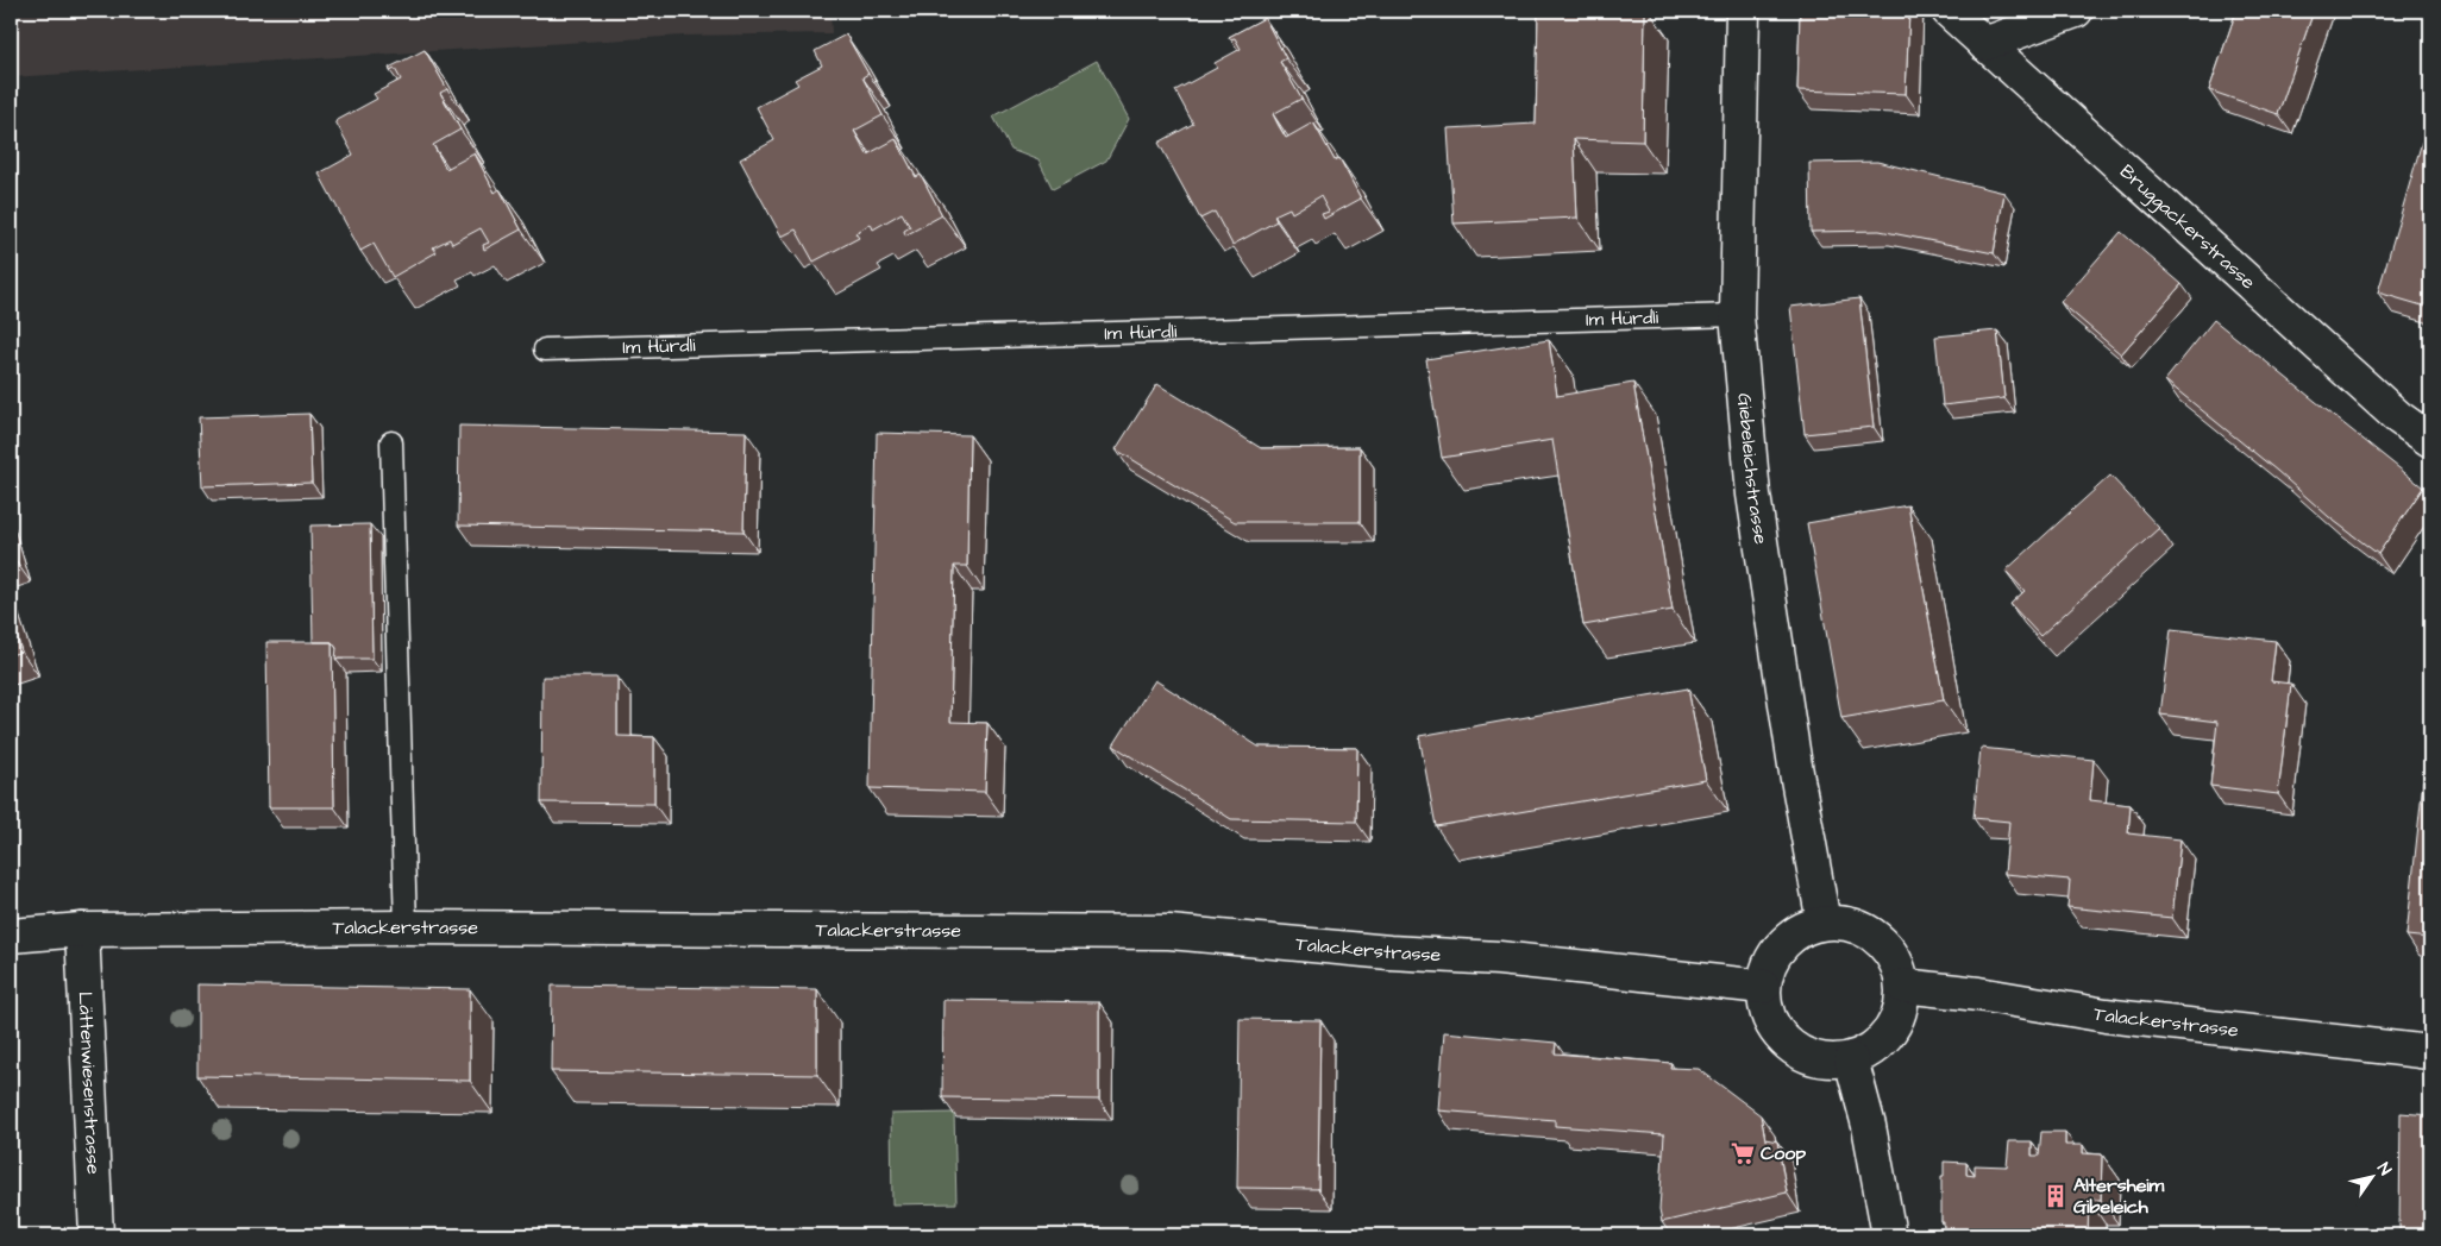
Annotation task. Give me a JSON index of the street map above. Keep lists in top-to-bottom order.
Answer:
{
  "streets": {
    "street": [
      "Bruggackerstrasse",
      "Giebeleichstrasse",
      "Talackerstrasse",
      "Lättenwiesenstrasse"
    ],
    "lane": ["Im Hürdli"]
  },
  "crossings": [
    ["Im Hürdli", "Giebeleichstrasse"],
    ["Giebeleichstrasse", "Talackerstrasse"],
    ["Talackerstrasse", "Lättenwiesenstrasse"]
  ],
  "places": {
    "supermarket": ["Coop"],
    "building": ["Altersheim Gibeleich"]
  },
  "north": "top right"
}
